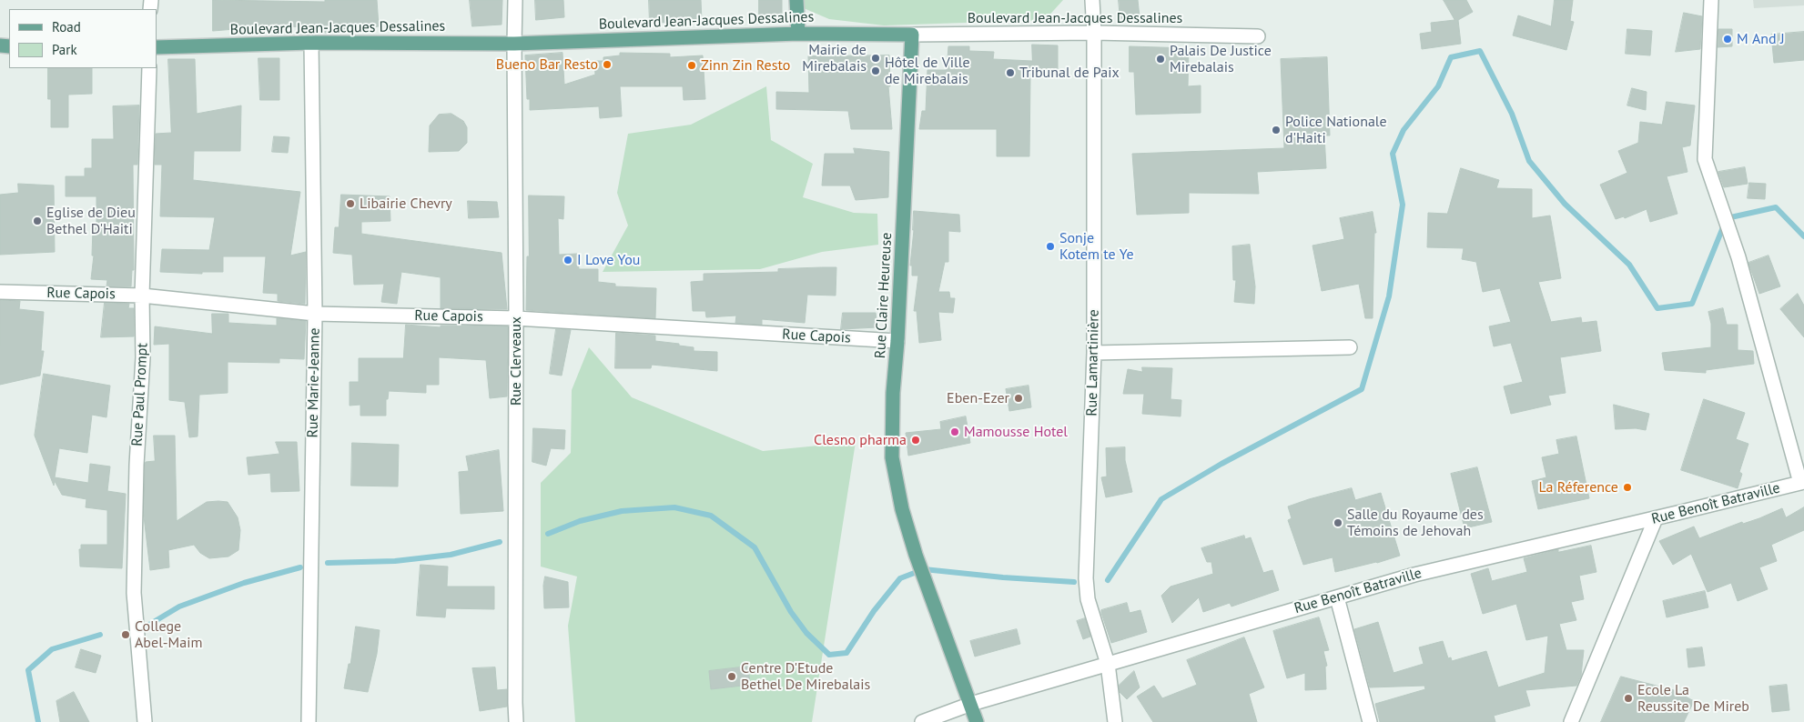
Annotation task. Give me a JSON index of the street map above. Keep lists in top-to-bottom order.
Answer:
{
  "streets": {
    "main road": ["Boulevard Jean-Jacques Dessalines", "Rue Claire Heureuse"],
    "street": [
      "Rue Capois",
      "Rue Clerveaux",
      "Rue Lamartinière",
      "Rue Marie-Jeanne",
      "Rue Paul Prompt",
      "Rue Benoît Batraville"
    ]
  },
  "crossings": [
    ["Boulevard Jean-Jacques Dessalines", "Rue Claire Heureuse"],
    ["Boulevard Jean-Jacques Dessalines", "Rue Clerveaux"],
    ["Boulevard Jean-Jacques Dessalines", "Rue Lamartinière"],
    ["Boulevard Jean-Jacques Dessalines", "Rue Marie-Jeanne"],
    ["Rue Capois", "Rue Claire Heureuse"],
    ["Rue Capois", "Rue Clerveaux"],
    ["Rue Capois", "Rue Marie-Jeanne"],
    ["Rue Capois", "Rue Paul Prompt"],
    ["Rue Claire Heureuse", "Rue Benoît Batraville"],
    ["Rue Lamartinière", "Rue Benoît Batraville"]
  ],
  "places": [
    "M And J",
    "Mairie de Mirebalais",
    "Palais De Justice Mirebalais",
    "Bueno Bar Resto",
    "Zinn Zin Resto",
    "Hôtel de Ville de Mirebalais",
    "Tribunal de Paix",
    "Police Nationale d'Haiti",
    "Libairie Chevry",
    "Eglise de Dieu Bethel D'Haiti",
    "Sonje Kotem te Ye",
    "I Love You",
    "Eben-Ezer",
    "Mamousse Hotel",
    "Clesno pharma",
    "La Réference",
    "Salle du Royaume des Témoins de Jehovah",
    "College Abel-Maim",
    "Centre D'Etude Bethel De Mirebalais",
    "Ecole La Reussite De Mireb"
  ],
  "legend": ["Road", "Park"]
}
